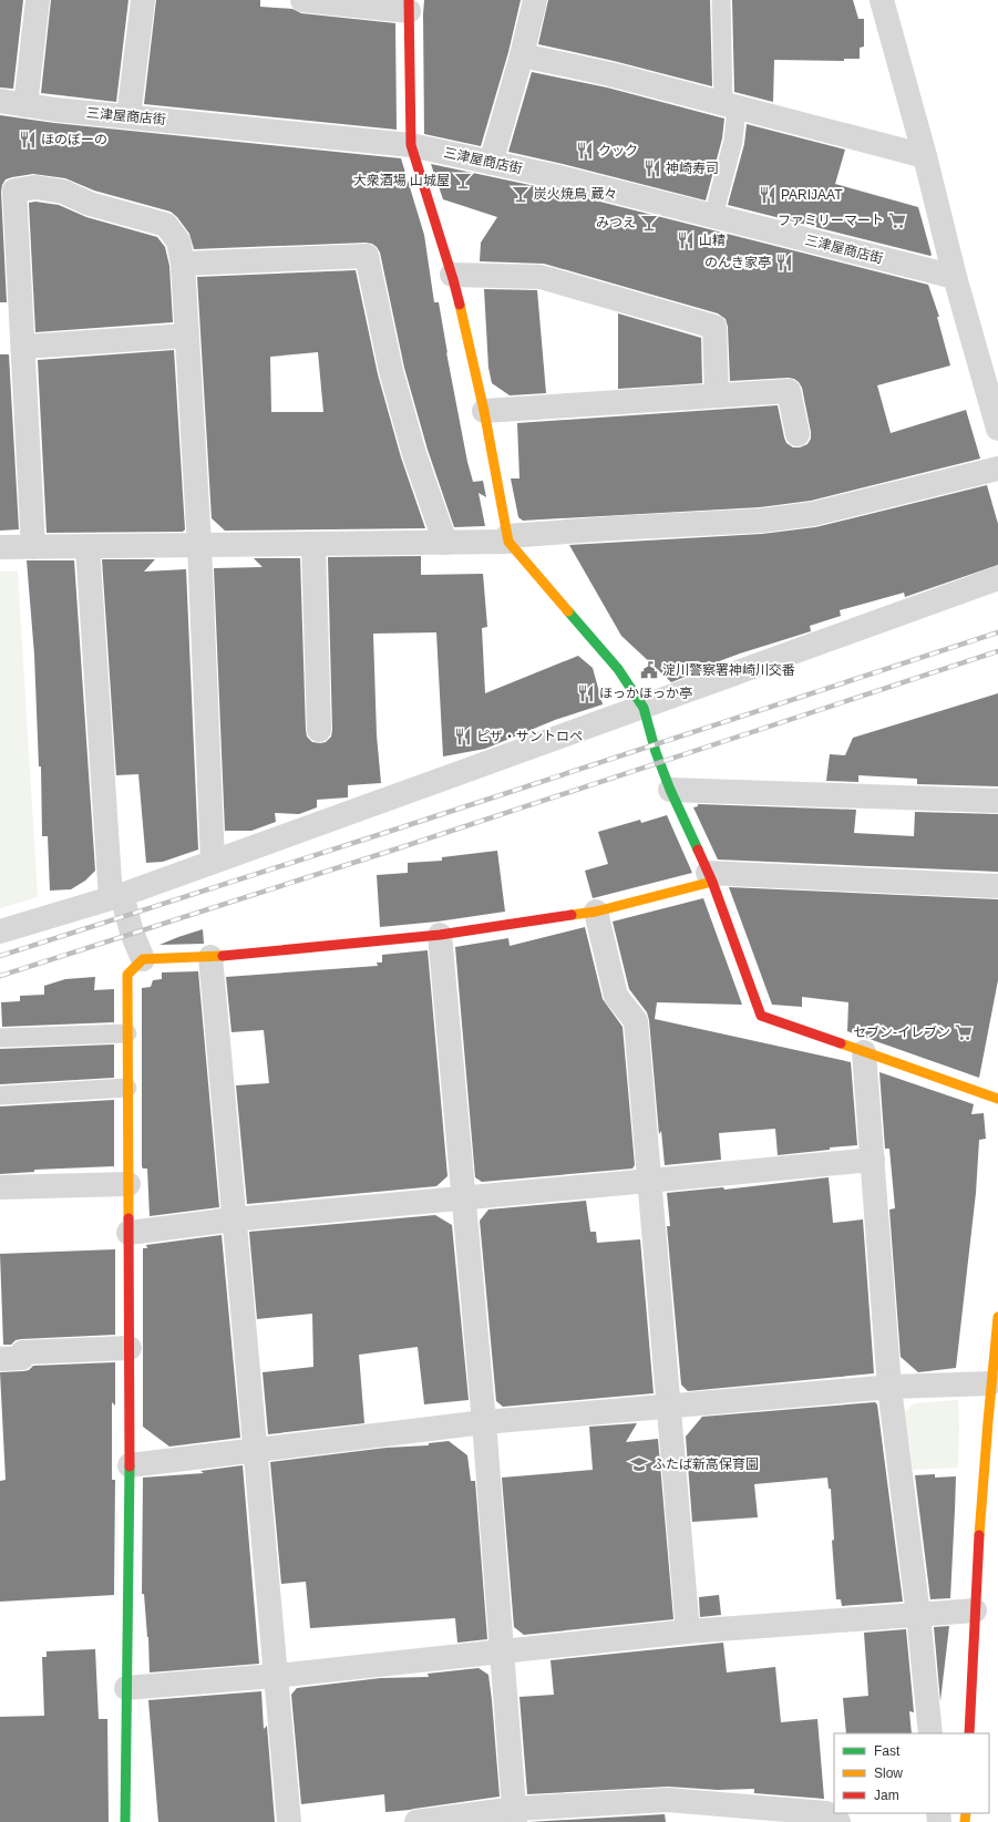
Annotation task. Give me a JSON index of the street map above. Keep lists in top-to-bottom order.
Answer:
{
  "streets": {
    "street": ["三津屋商店街"]
  },
  "places": {
    "restaurant": [
      "ほのぼーの",
      "クック",
      "神崎寿司",
      "PARIJAAT",
      "山精",
      "のんき家亭",
      "ほっかほっか亭",
      "ピザ・サントロペ"
    ],
    "bar": ["大衆酒場 山城屋", "炭火焼鳥 蔵々", "みつえ"],
    "supermarket": ["ファミリーマート", "セブン-イレブン"],
    "public building": ["淀川警察署神崎川交番"],
    "school or university": ["ふたば新高保育園"]
  },
  "legend": ["Fast", "Slow", "Jam"]
}
